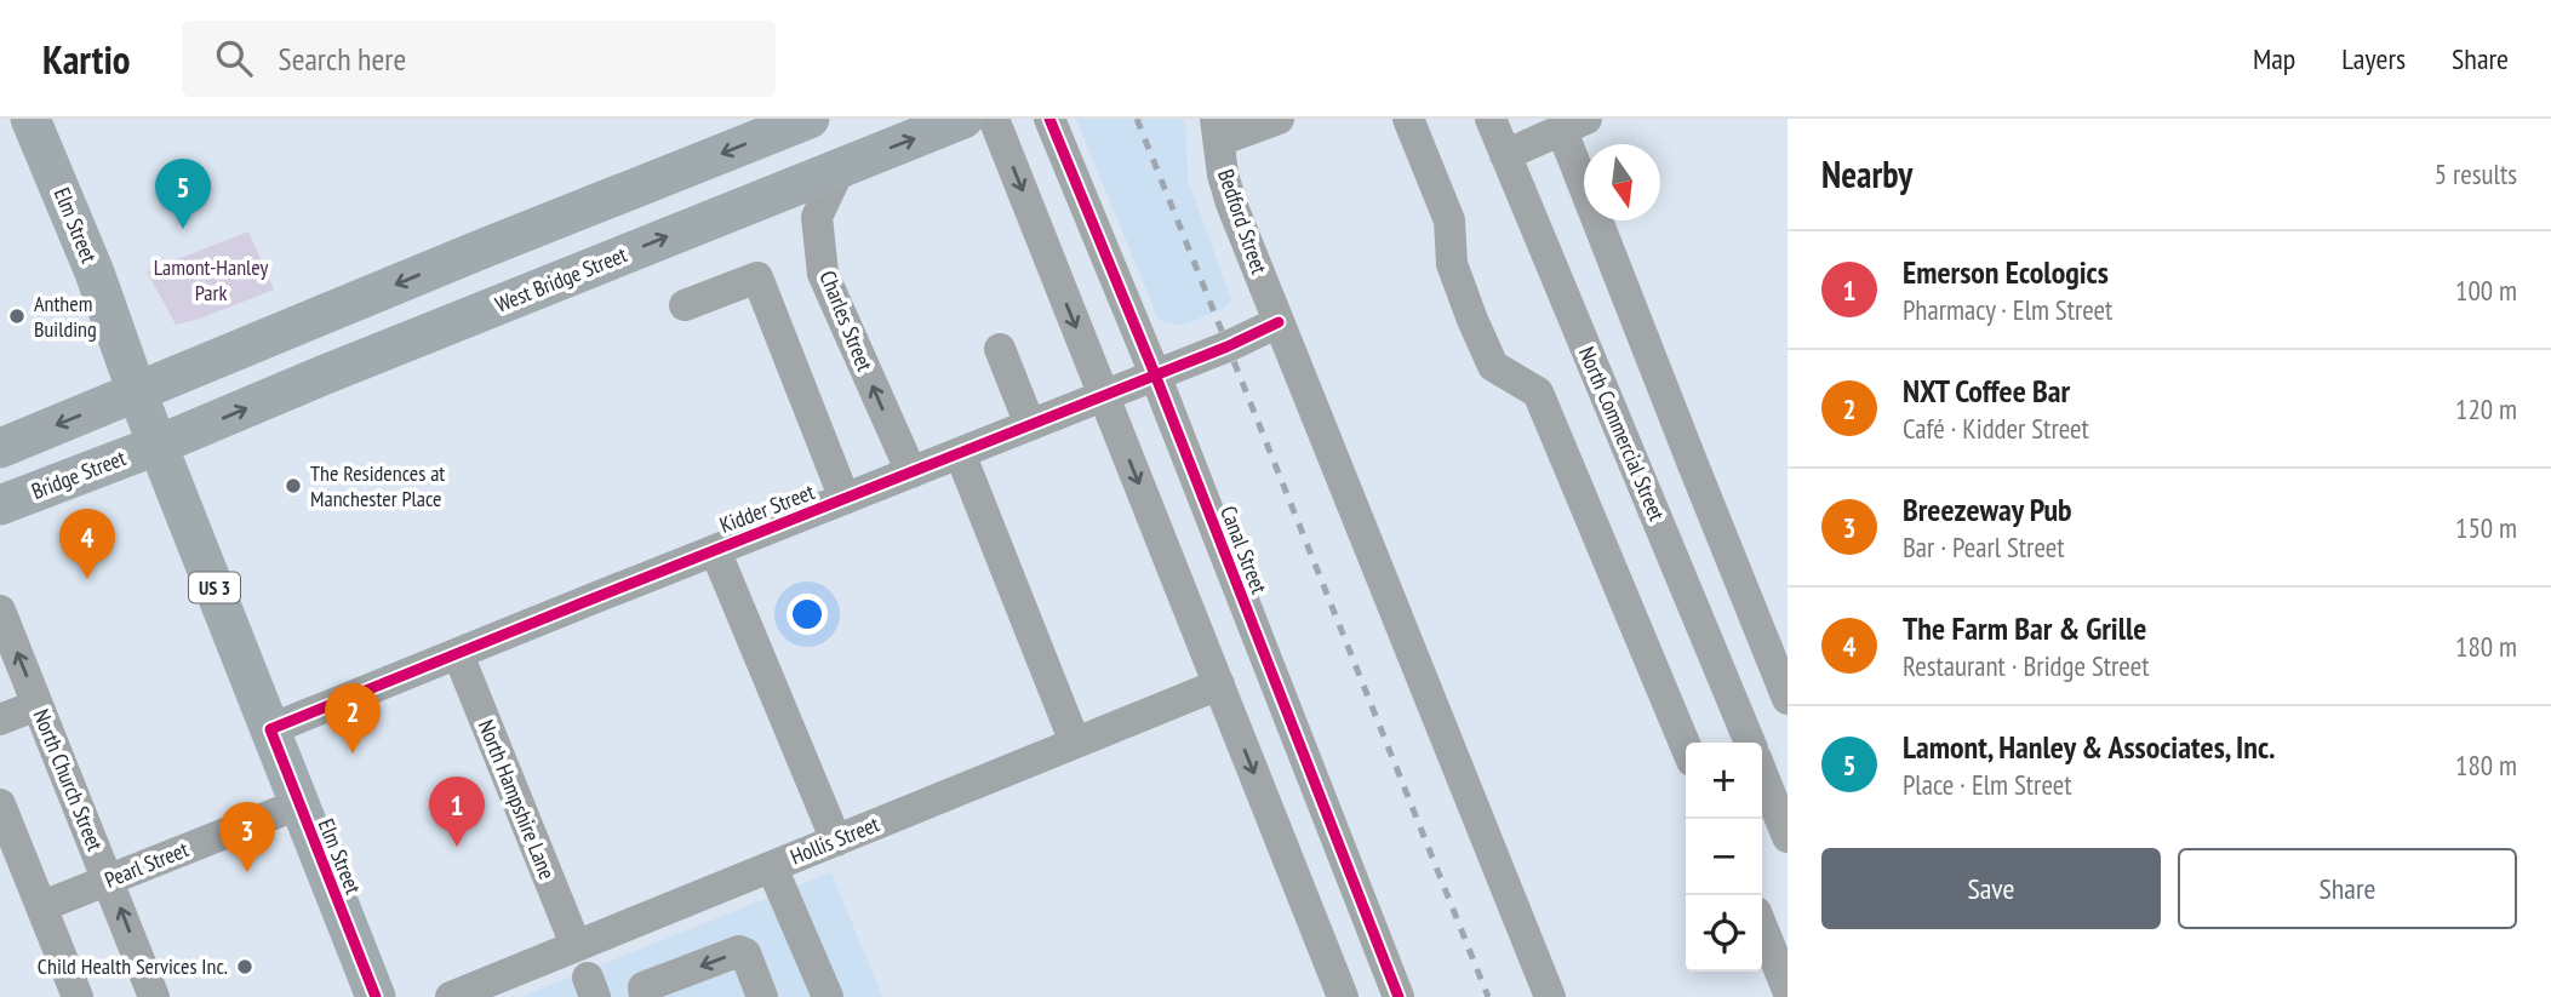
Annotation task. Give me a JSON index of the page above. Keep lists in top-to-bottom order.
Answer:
{
  "streets": {
    "main road": [
      "Elm Street",
      "West Bridge Street",
      "Bridge Street",
      "US 3"
    ],
    "street": [
      "Bedford Street",
      "Charles Street",
      "North Commercial Street",
      "Kidder Street",
      "Canal Street",
      "North Church Street",
      "North Hampshire Lane",
      "Hollis Street",
      "Pearl Street"
    ]
  },
  "crossings": [
    ["Bedford Street", "Kidder Street"],
    ["Elm Street", "West Bridge Street"],
    ["Elm Street", "Bridge Street"],
    ["Elm Street", "Kidder Street"],
    ["Elm Street", "Pearl Street"],
    ["West Bridge Street", "Charles Street"],
    ["West Bridge Street", "Bridge Street"],
    ["Charles Street", "Kidder Street"],
    ["Kidder Street", "Canal Street"],
    ["Kidder Street", "North Hampshire Lane"],
    ["North Church Street", "Pearl Street"],
    ["North Hampshire Lane", "Hollis Street"]
  ],
  "parks": ["Lamont-Hanley Park"],
  "places": ["Anthem Building", "The Residences at Manchester Place", "Child Health Services Inc."],
  "north": "bottom",
  "page": {
    "header": "Kartio",
    "search": "Search here",
    "nav": ["Map", "Layers", "Share"],
    "heading": ["Nearby", "5 results"],
    "pins": [
      "5",
      "4",
      "2",
      "1",
      "3"
    ],
    "list": [
      {
        "mark": "1",
        "name": "Emerson Ecologics",
        "note": "Pharmacy · Elm Street",
        "value": "100 m"
      },
      {
        "mark": "2",
        "name": "NXT Coffee Bar",
        "note": "Café · Kidder Street",
        "value": "120 m"
      },
      {
        "mark": "3",
        "name": "Breezeway Pub",
        "note": "Bar · Pearl Street",
        "value": "150 m"
      },
      {
        "mark": "4",
        "name": "The Farm Bar & Grille",
        "note": "Restaurant · Bridge Street",
        "value": "180 m"
      },
      {
        "mark": "5",
        "name": "Lamont, Hanley & Associates, Inc.",
        "note": "Place · Elm Street",
        "value": "180 m"
      }
    ],
    "map_buttons": ["+", "−"],
    "buttons": ["Save", "Share"]
  }
}
